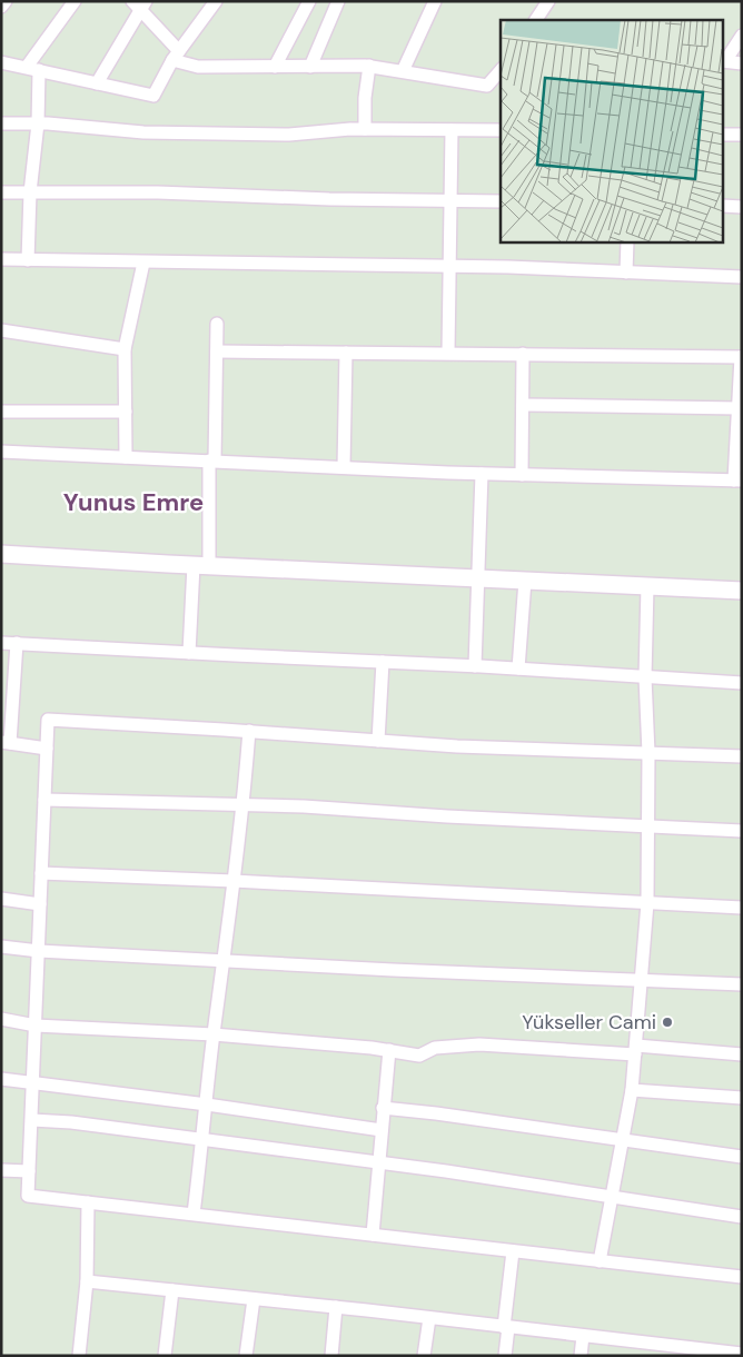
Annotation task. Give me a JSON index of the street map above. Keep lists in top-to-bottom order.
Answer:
{
  "districts": ["Yunus Emre"],
  "places": ["Yükseller Cami"]
}
